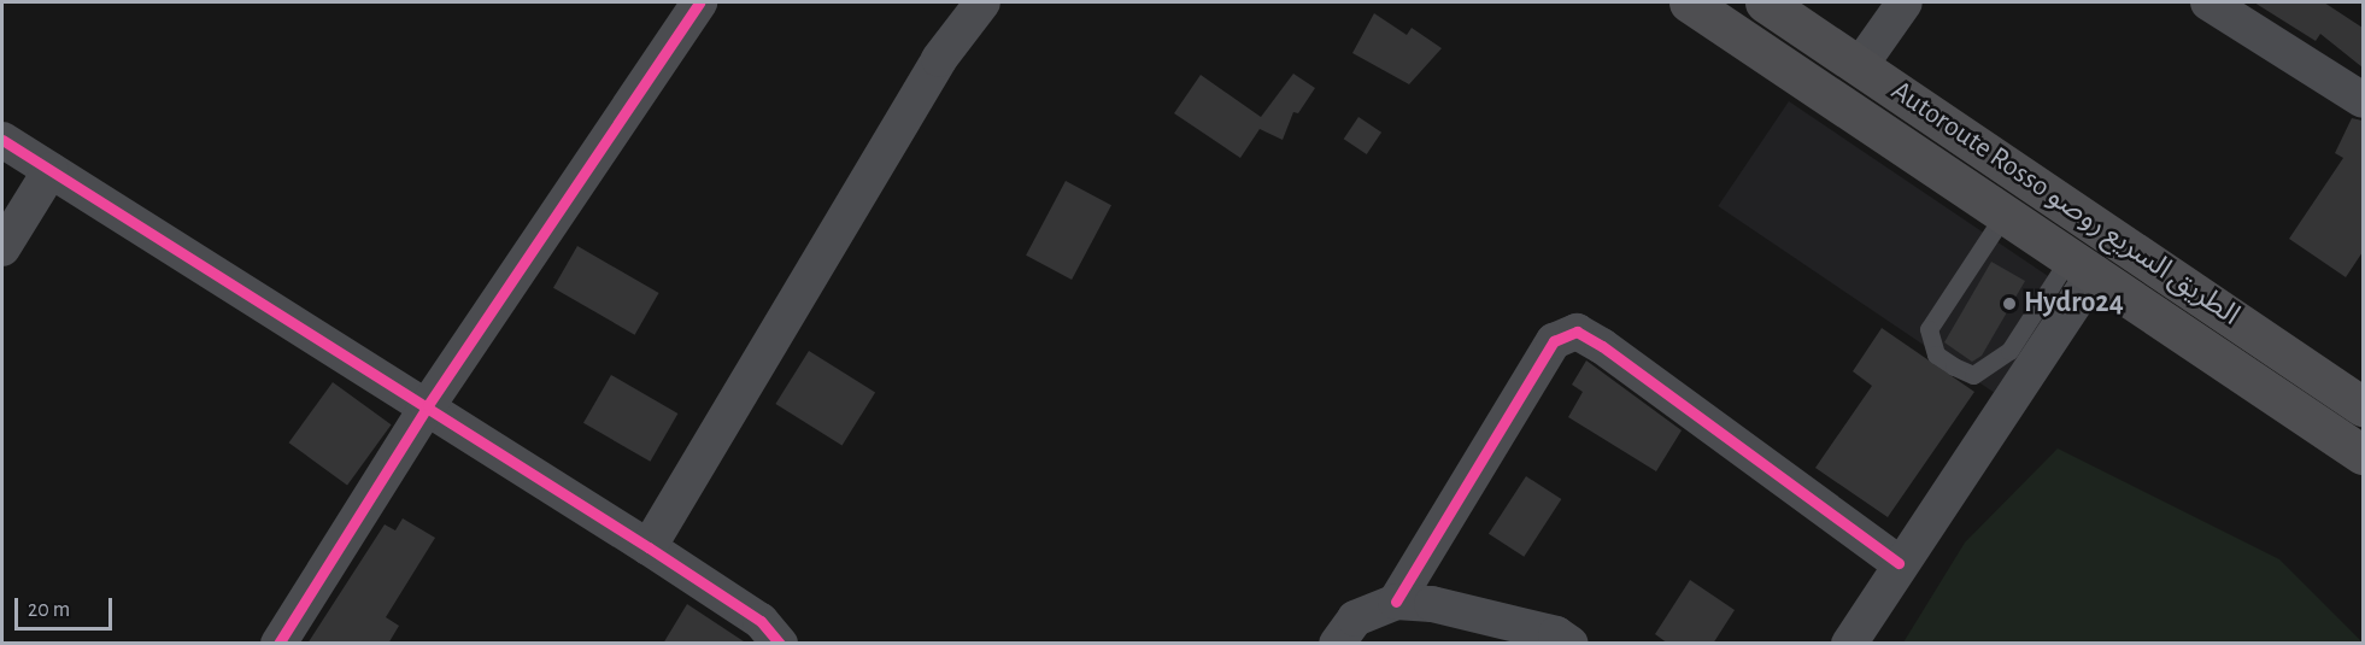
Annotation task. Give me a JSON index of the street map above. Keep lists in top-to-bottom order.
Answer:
{
  "streets": {
    "highway": ["Autoroute Rosso الطريق السريع روصو"]
  },
  "places": ["Hydro24"],
  "scale_bar": "20 m"
}
